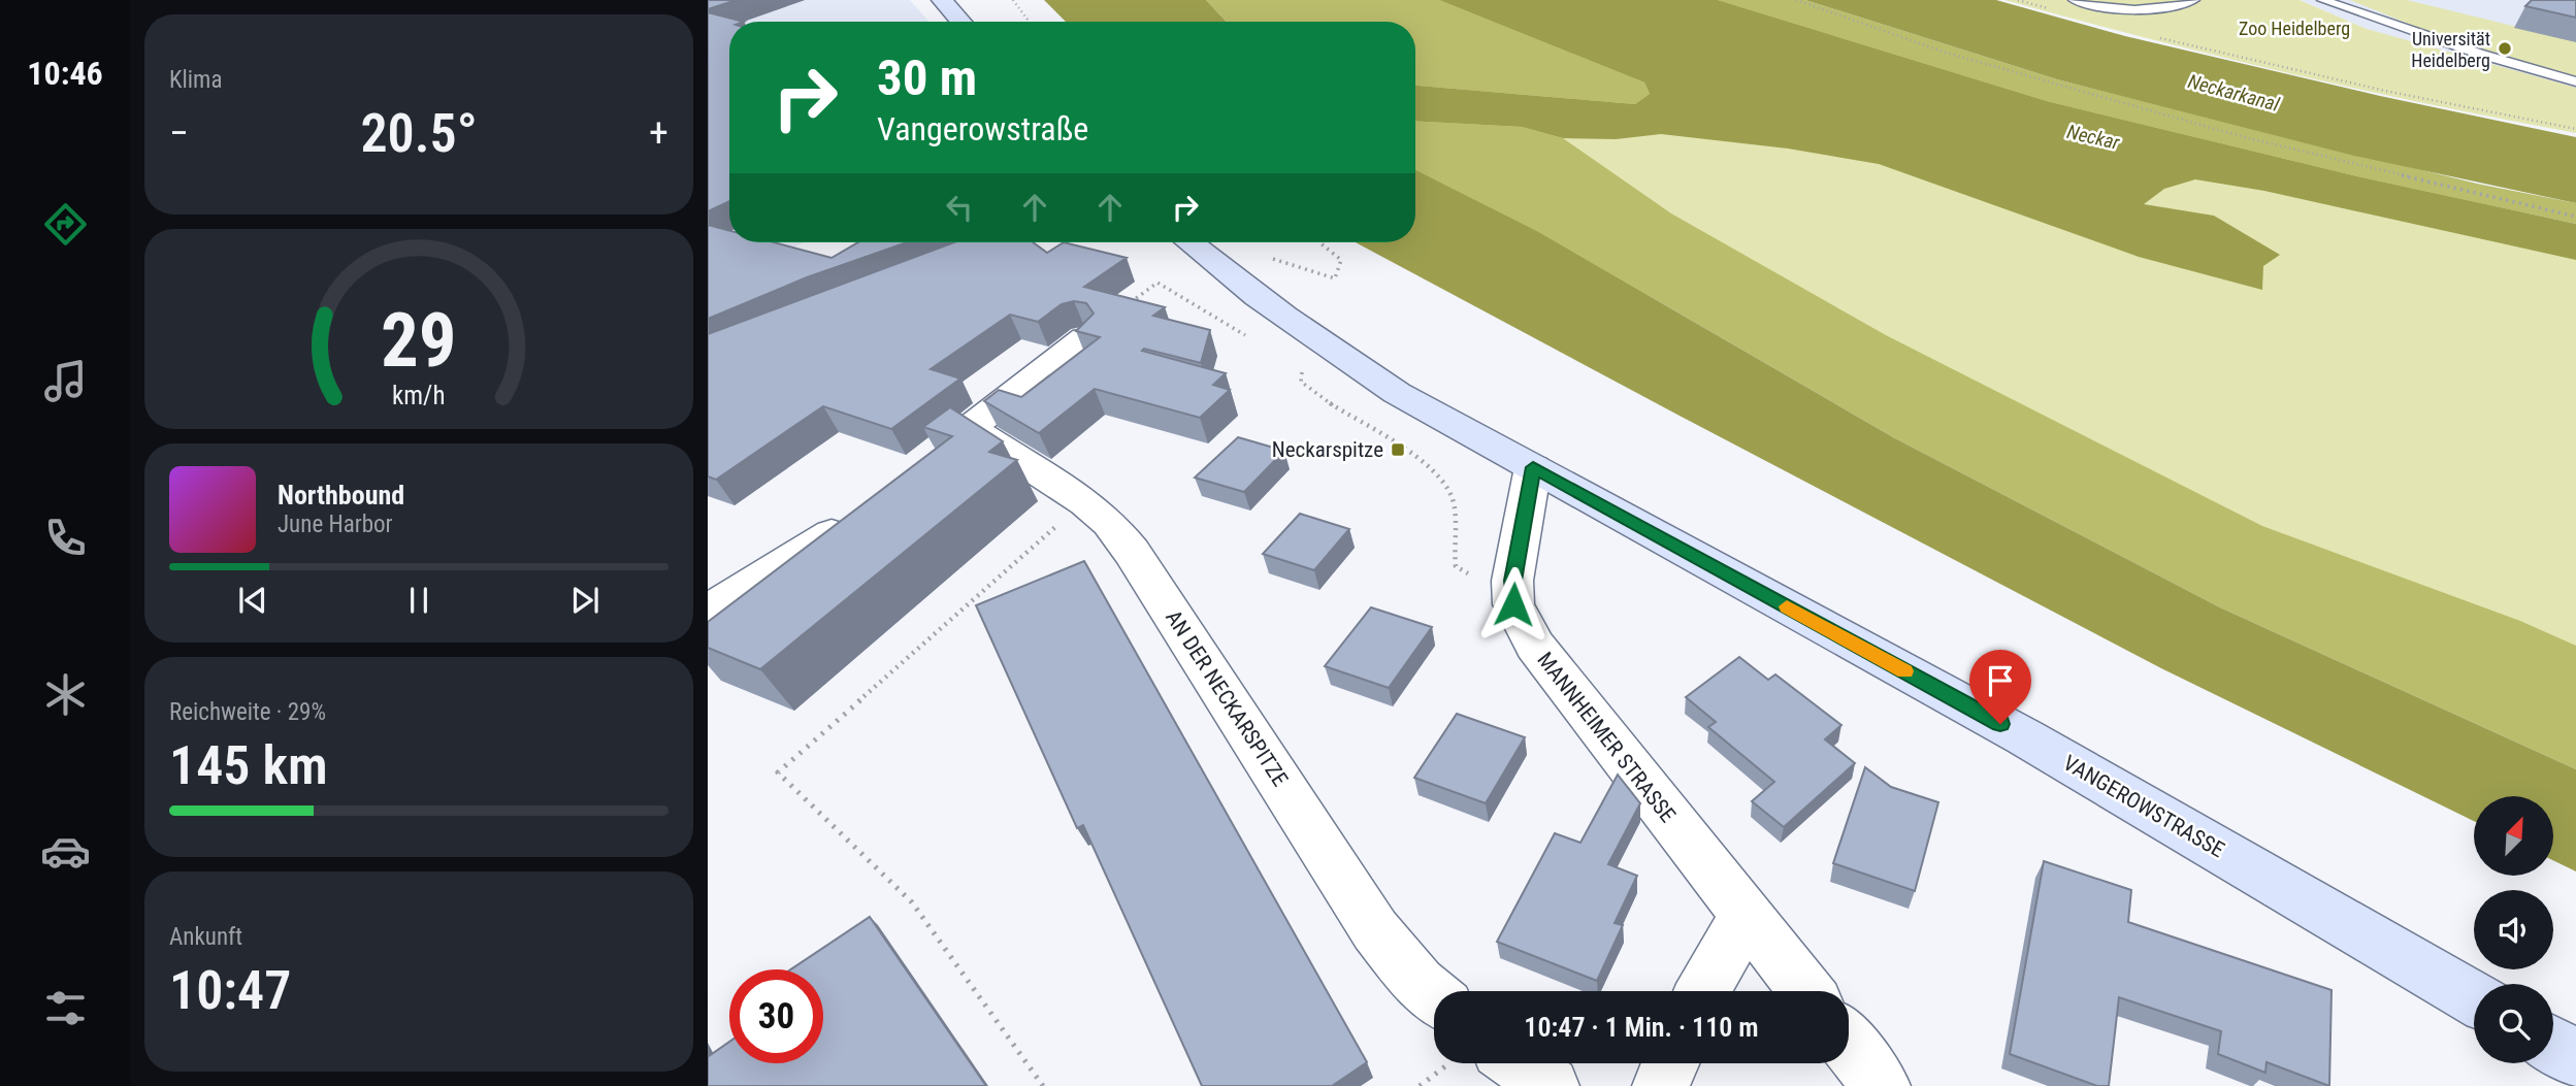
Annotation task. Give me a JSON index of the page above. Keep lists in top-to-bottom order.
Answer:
{
  "streets": {
    "street": ["AN DER NECKARSPITZE", "MANNHEIMER STRASSE", "VANGEROWSTRASSE"]
  },
  "crossings": [
    ["MANNHEIMER STRASSE", "VANGEROWSTRASSE"]
  ],
  "water": ["Neckarkanal", "Neckar"],
  "parks": ["Zoo Heidelberg"],
  "places": {
    "other": ["Universität Heidelberg"],
    "transit": ["Neckarspitze"]
  },
  "north": "top right",
  "page": {
    "tabs": "10:46",
    "tile": [
      "Klima",
      ["Reichweite · 29%", "145 km"],
      ["Ankunft", "10:47"]
    ],
    "turn": ["30 m", "Vangerowstraße"],
    "heat": ["−", "20.5°", "+"],
    "song": ["Northbound", "June Harbor"],
    "limit": "30",
    "trip": "10:47 · 1 Min. · 110 m",
    "gauge": ["29", "km/h"]
  }
}
